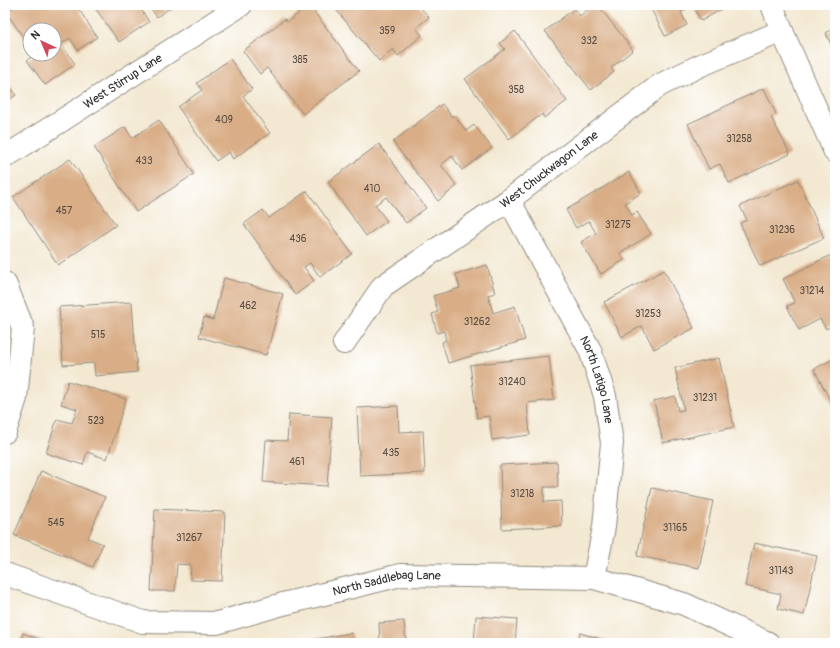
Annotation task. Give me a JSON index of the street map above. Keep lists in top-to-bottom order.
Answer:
{
  "streets": {
    "street": [
      "West Stirrup Lane",
      "West Chuckwagon Lane",
      "North Latigo Lane",
      "North Saddlebag Lane"
    ]
  },
  "crossings": [
    ["West Chuckwagon Lane", "North Latigo Lane"],
    ["North Latigo Lane", "North Saddlebag Lane"]
  ],
  "house_numbers": [
    "359",
    "332",
    "385",
    "358",
    "409",
    "31258",
    "433",
    "410",
    "457",
    "31275",
    "31236",
    "436",
    "31214",
    "462",
    "31253",
    "31262",
    "515",
    "31240",
    "31231",
    "523",
    "435",
    "461",
    "31218",
    "545",
    "31165",
    "31267",
    "31143"
  ],
  "north": "top left"
}
